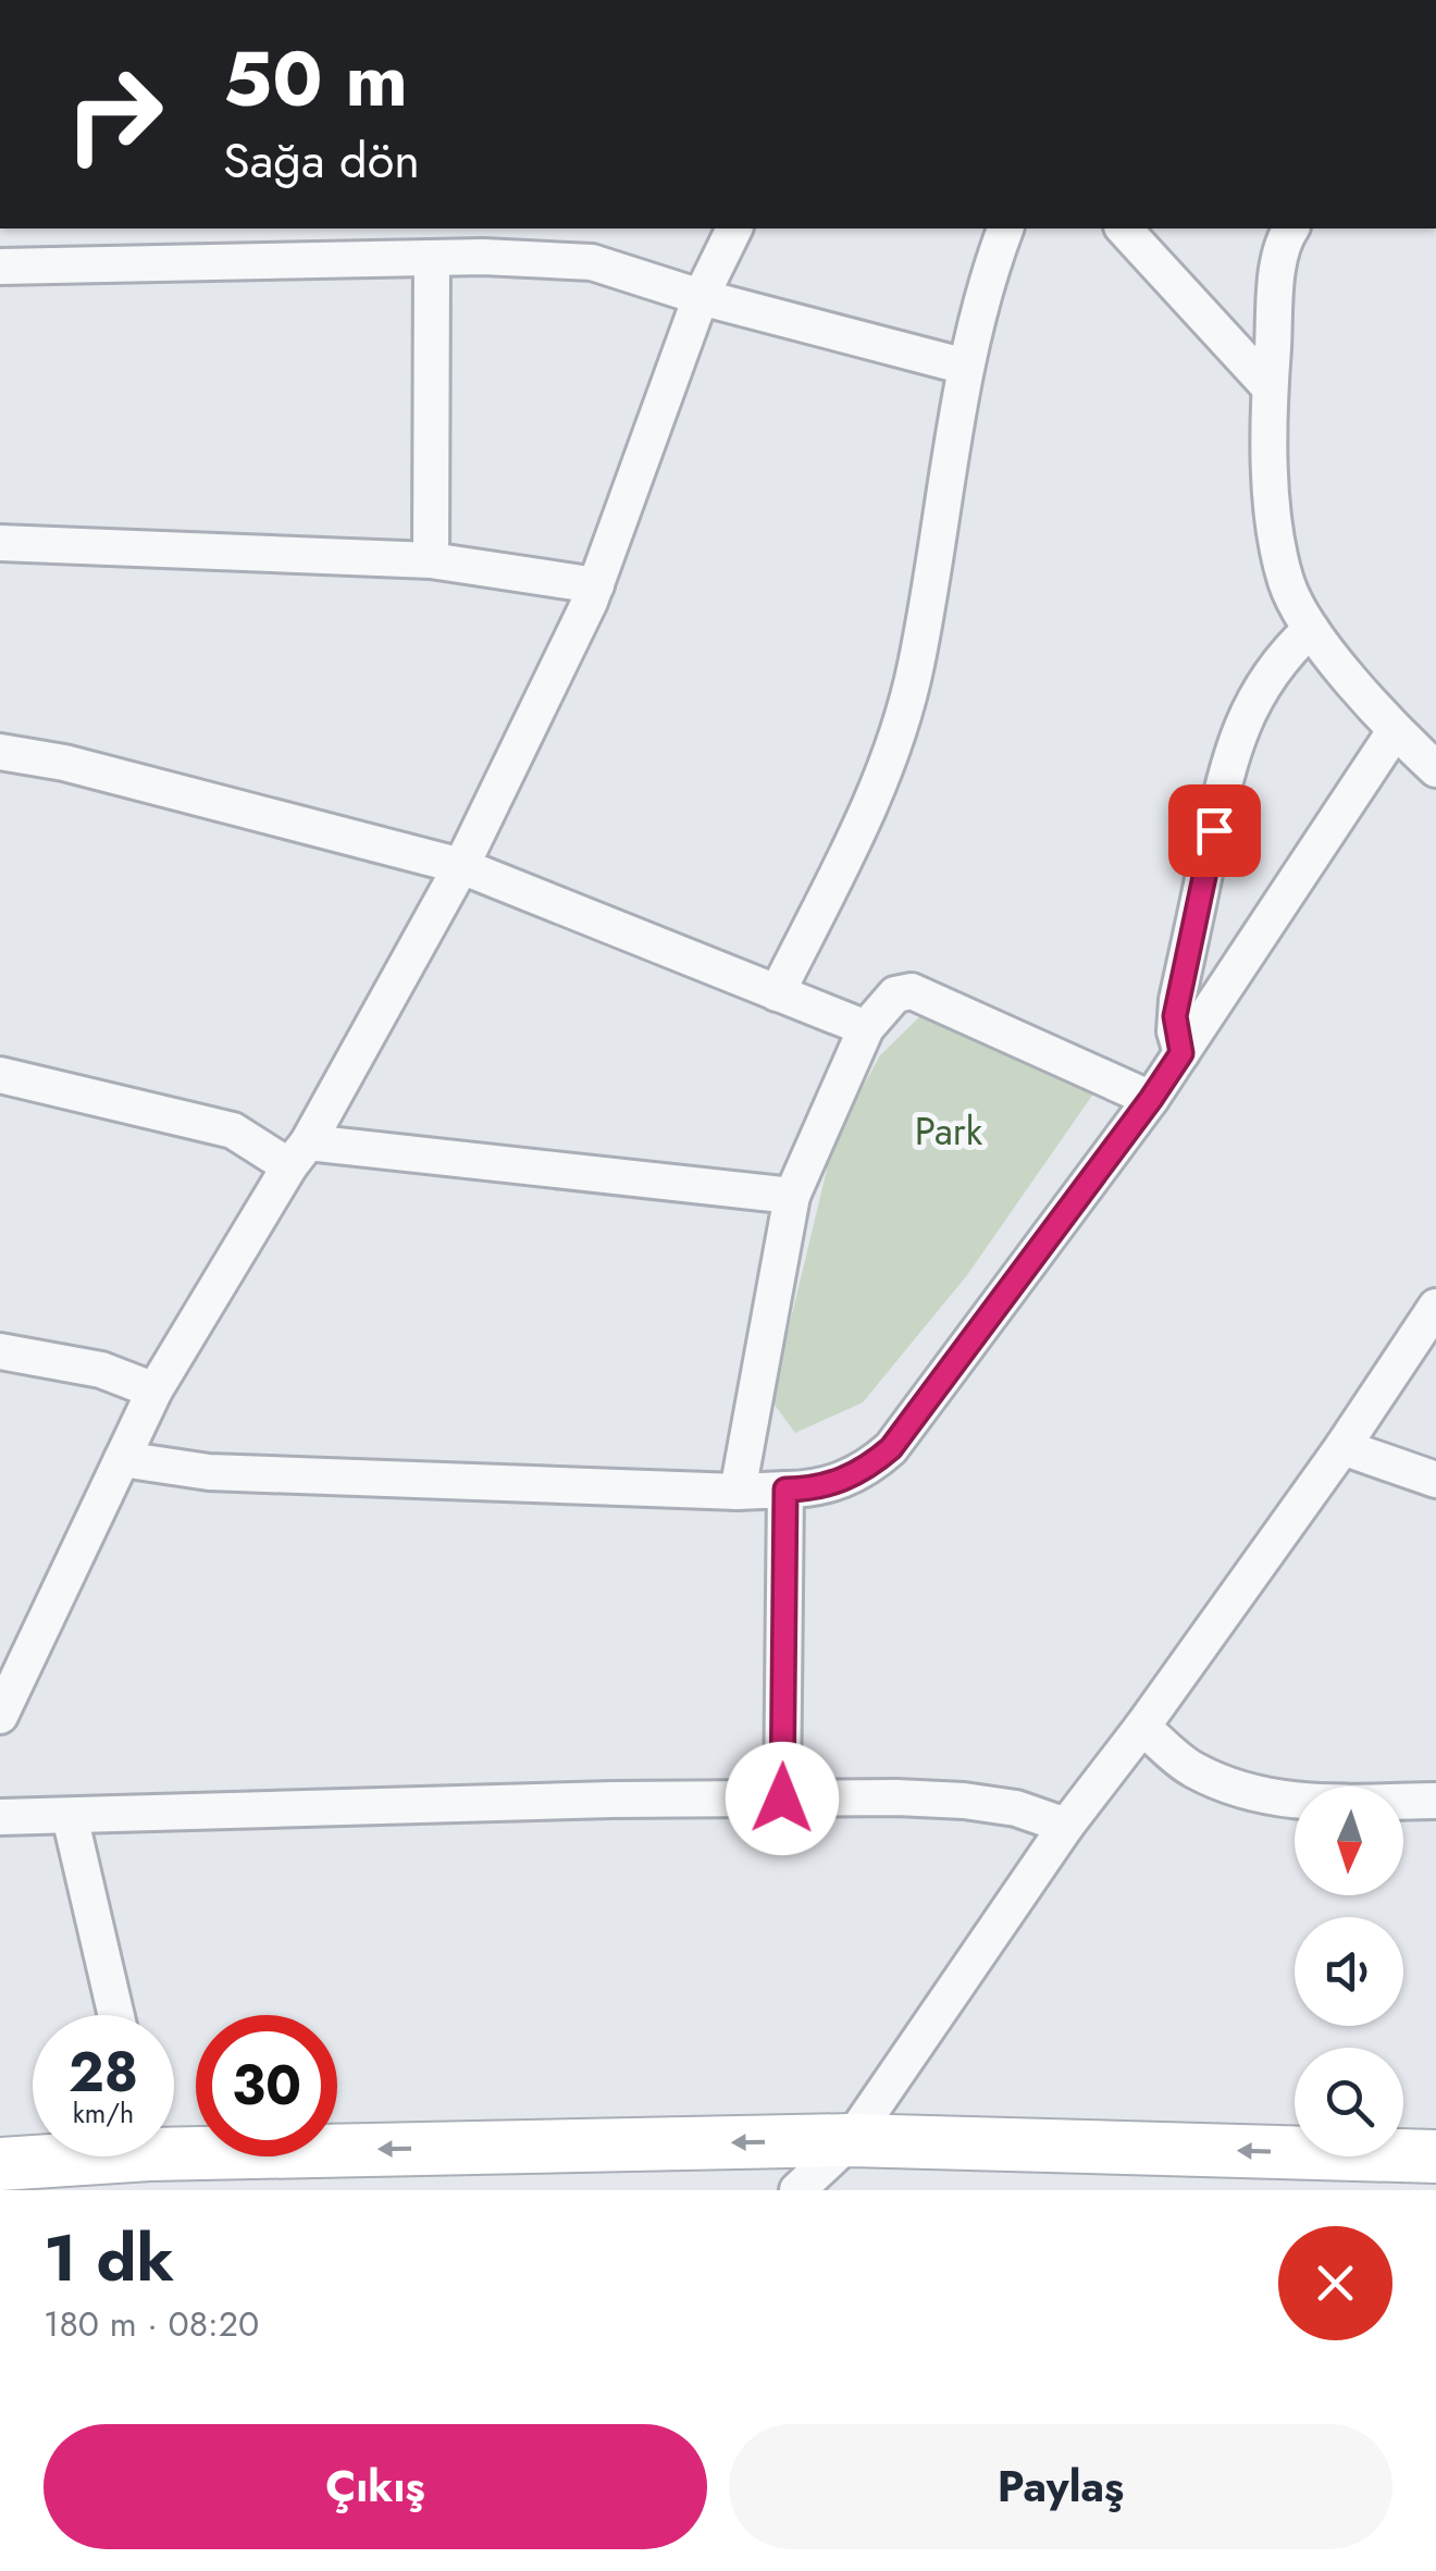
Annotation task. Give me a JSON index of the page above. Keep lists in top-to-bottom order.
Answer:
{
  "parks": ["Park"],
  "north": "bottom",
  "page": {
    "turn": ["50 m", "Sağa dön"],
    "speed": "28 km/h",
    "limit": "30",
    "heading": ["1 dk", "180 m · 08:20"],
    "buttons": ["Çıkış", "Paylaş"]
  }
}
